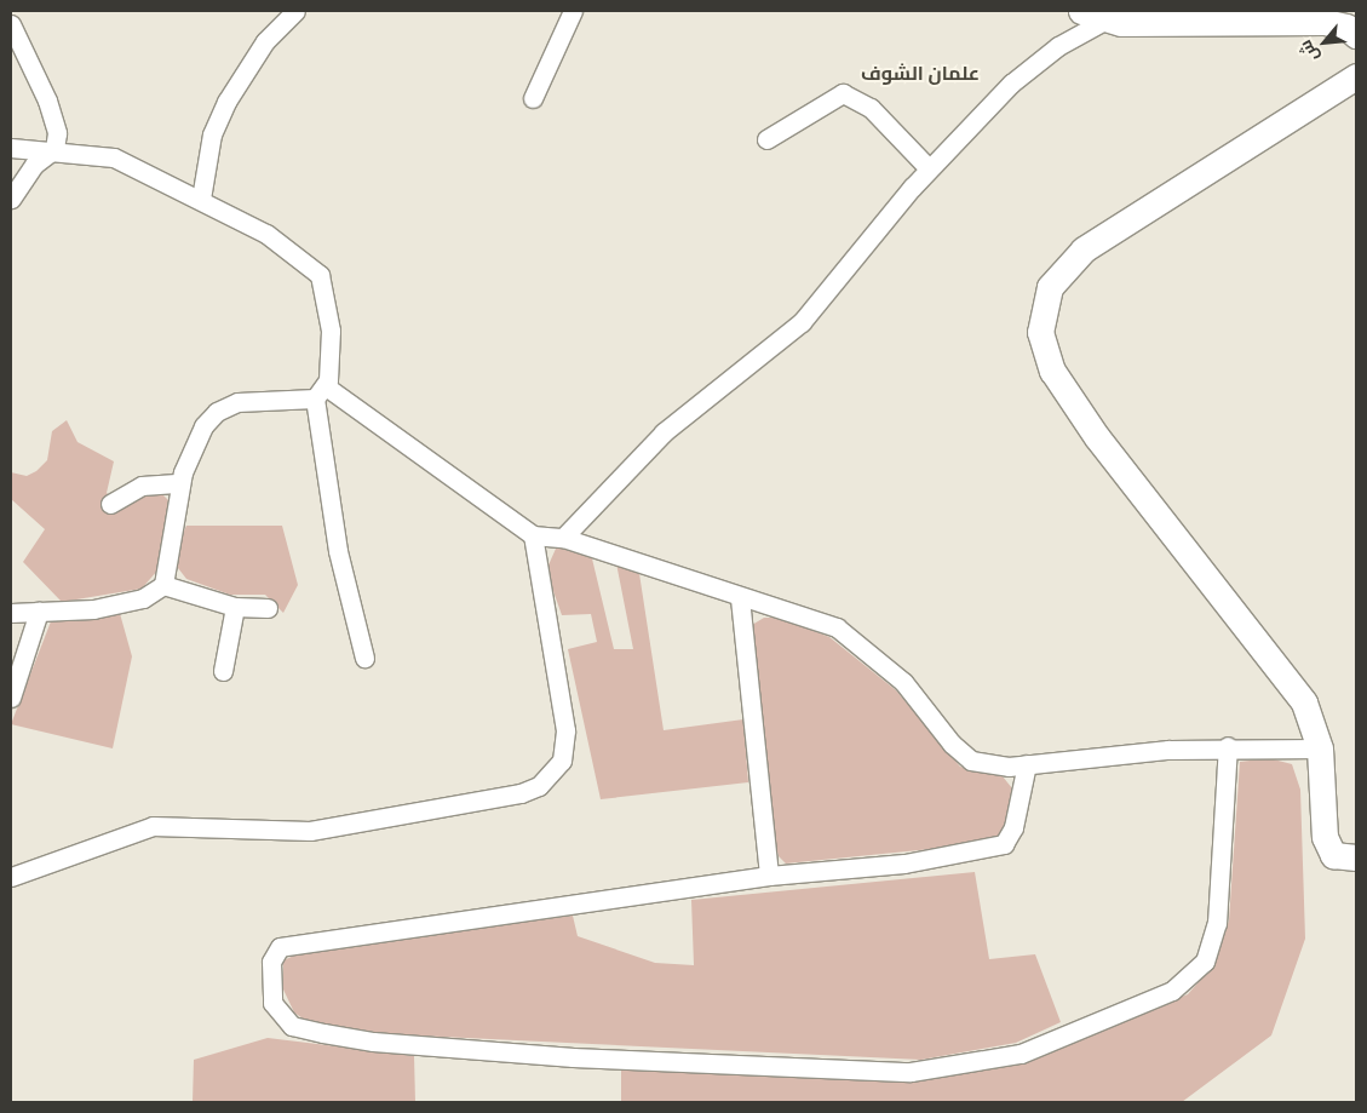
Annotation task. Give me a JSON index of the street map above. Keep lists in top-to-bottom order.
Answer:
{
  "districts": ["علمان الشوف"],
  "north": "bottom left"
}
